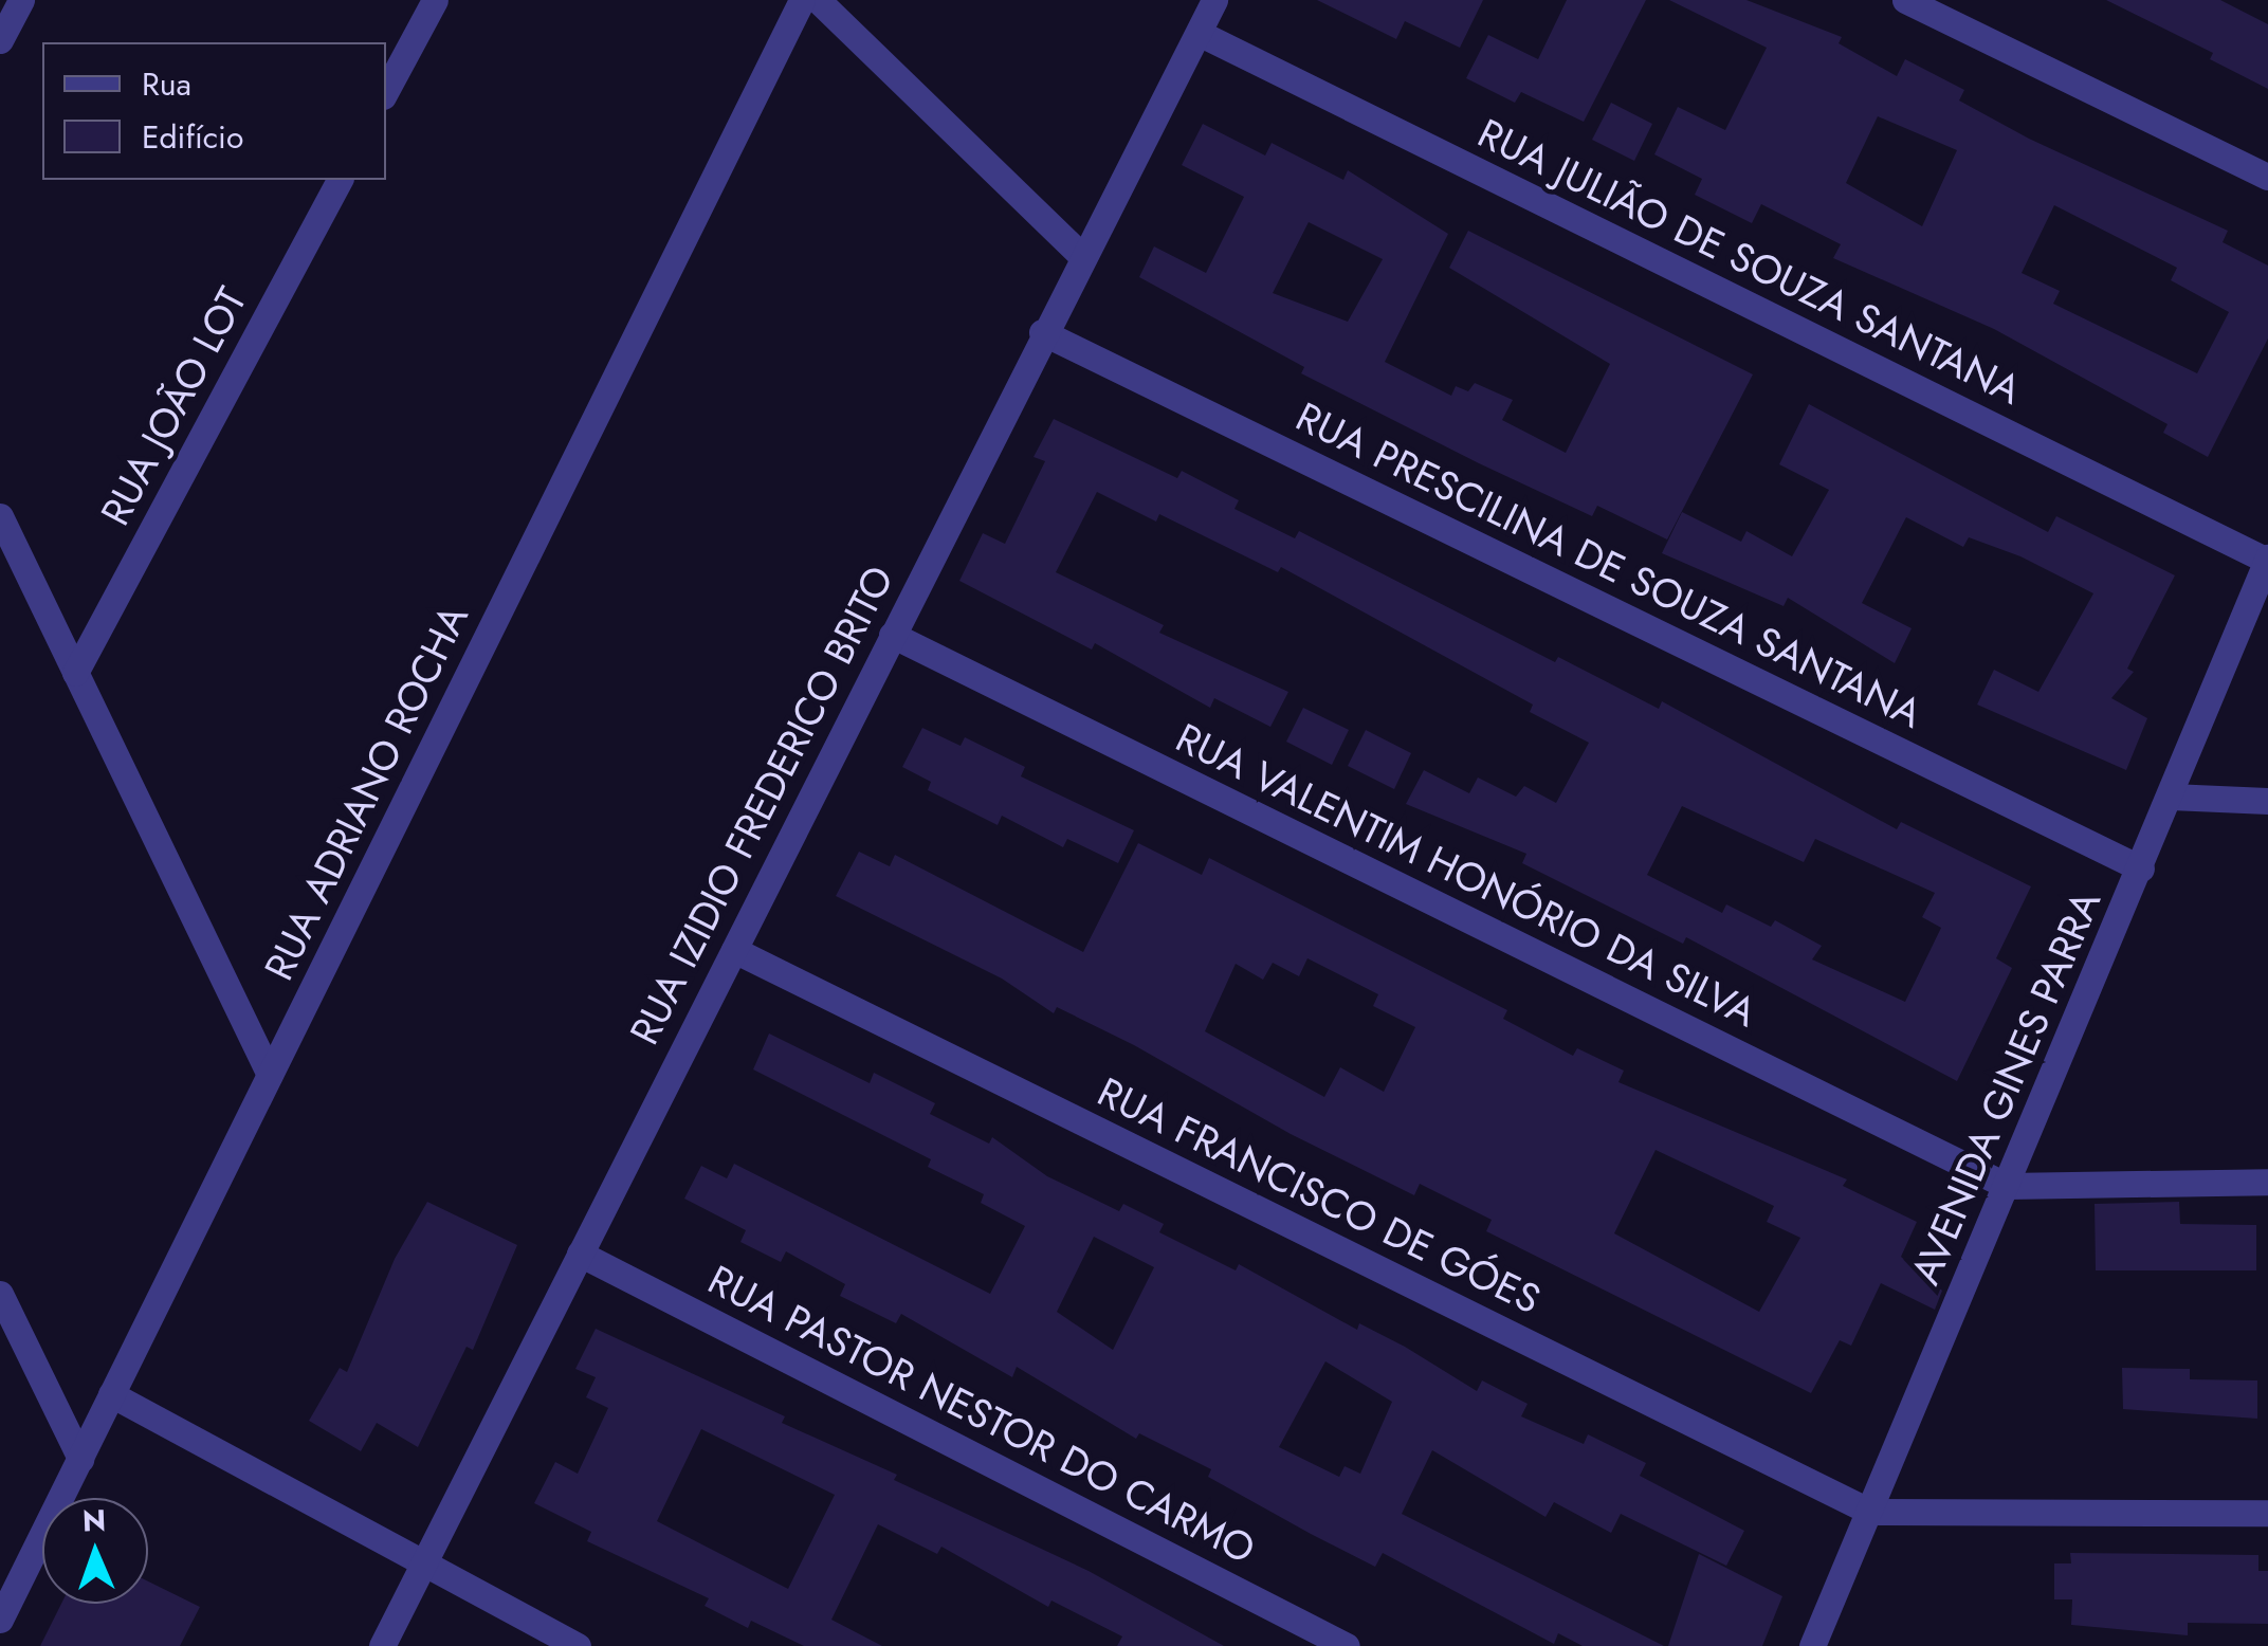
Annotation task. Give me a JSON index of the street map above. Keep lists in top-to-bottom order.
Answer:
{
  "streets": {
    "street": [
      "RUA JULIÃO DE SOUZA SANTANA",
      "RUA JOÃO LOT",
      "RUA PRESCILINA DE SOUZA SANTANA",
      "RUA ADRIANO ROCHA",
      "RUA IZIDIO FREDERICO BRITO",
      "RUA VALENTIM HONÓRIO DA SILVA",
      "AVENIDA GINES PARRA",
      "RUA FRANCISCO DE GÓES",
      "RUA PASTOR NESTOR DO CARMO"
    ]
  },
  "crossings": [
    ["RUA JULIÃO DE SOUZA SANTANA", "RUA IZIDIO FREDERICO BRITO"],
    ["RUA JULIÃO DE SOUZA SANTANA", "AVENIDA GINES PARRA"],
    ["RUA PRESCILINA DE SOUZA SANTANA", "RUA IZIDIO FREDERICO BRITO"],
    ["RUA PRESCILINA DE SOUZA SANTANA", "AVENIDA GINES PARRA"],
    ["RUA IZIDIO FREDERICO BRITO", "RUA VALENTIM HONÓRIO DA SILVA"],
    ["RUA IZIDIO FREDERICO BRITO", "RUA FRANCISCO DE GÓES"],
    ["RUA IZIDIO FREDERICO BRITO", "RUA PASTOR NESTOR DO CARMO"],
    ["RUA VALENTIM HONÓRIO DA SILVA", "AVENIDA GINES PARRA"],
    ["AVENIDA GINES PARRA", "RUA FRANCISCO DE GÓES"]
  ],
  "legend": ["Rua", "Edifício"],
  "north": "top"
}
